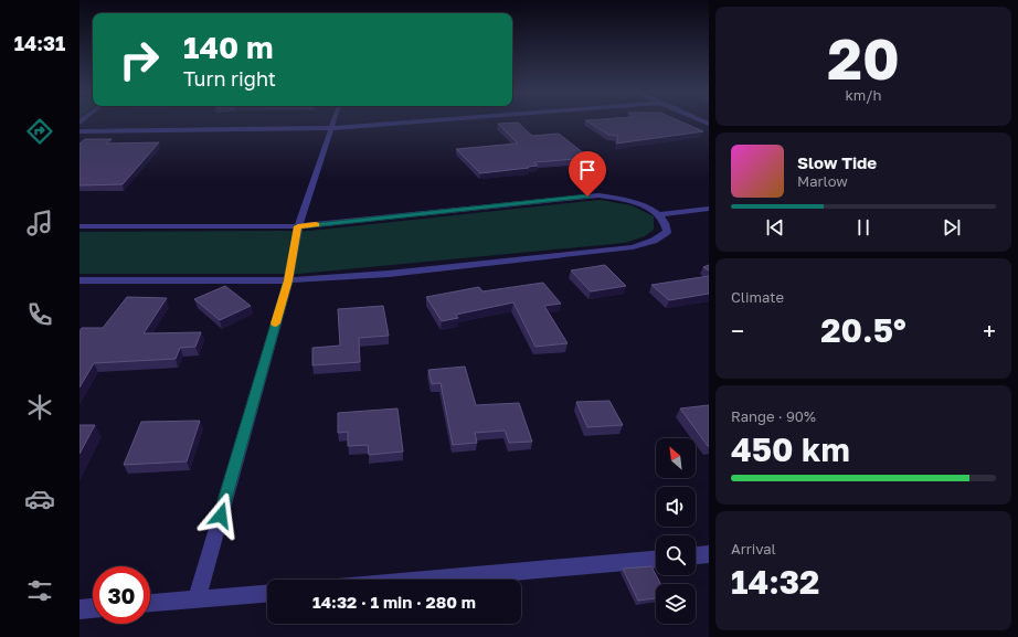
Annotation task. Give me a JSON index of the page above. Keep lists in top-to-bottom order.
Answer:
{
  "north": "top left",
  "page": {
    "tabs": "14:31",
    "tile": [
      ["20", "km/h"],
      "Climate",
      ["Range · 90%", "450 km"],
      ["Arrival", "14:32"]
    ],
    "turn": ["140 m", "Turn right"],
    "song": ["Slow Tide", "Marlow"],
    "heat": ["−", "20.5°", "+"],
    "limit": "30",
    "trip": "14:32 · 1 min · 280 m"
  }
}
